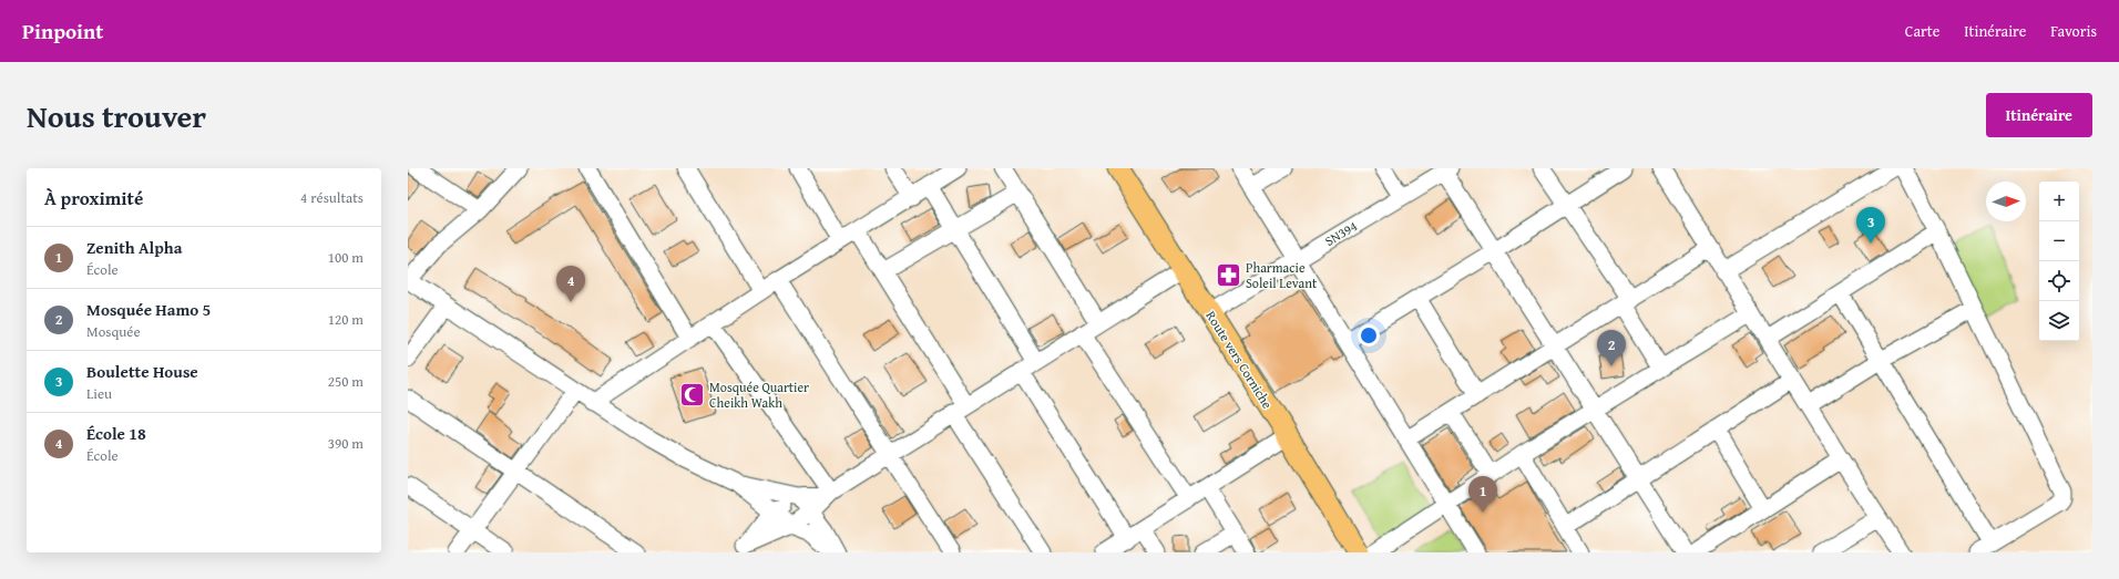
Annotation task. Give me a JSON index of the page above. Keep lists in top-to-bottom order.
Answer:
{
  "streets": {
    "main road": ["Route vers Corniche"],
    "street": ["SN394"]
  },
  "crossings": [
    ["SN394", "Route vers Corniche"]
  ],
  "places": {
    "pharmacy": ["Pharmacie Soleil Levant"],
    "mosque": ["Mosquée Quartier Cheikh Wakh"]
  },
  "north": "right",
  "page": {
    "header": "Pinpoint",
    "nav": ["Carte", "Itinéraire", "Favoris"],
    "title": "Nous trouver",
    "buttons": "Itinéraire",
    "heading": ["À proximité", "4 résultats"],
    "map_buttons": ["+", "−"],
    "pins": [
      "3",
      "4",
      "2",
      "1"
    ],
    "list": [
      {
        "mark": "1",
        "name": "Zenith Alpha",
        "note": "École",
        "value": "100 m"
      },
      {
        "mark": "2",
        "name": "Mosquée Hamo 5",
        "note": "Mosquée",
        "value": "120 m"
      },
      {
        "mark": "3",
        "name": "Boulette House",
        "note": "Lieu",
        "value": "250 m"
      },
      {
        "mark": "4",
        "name": "École 18",
        "note": "École",
        "value": "390 m"
      }
    ]
  }
}
